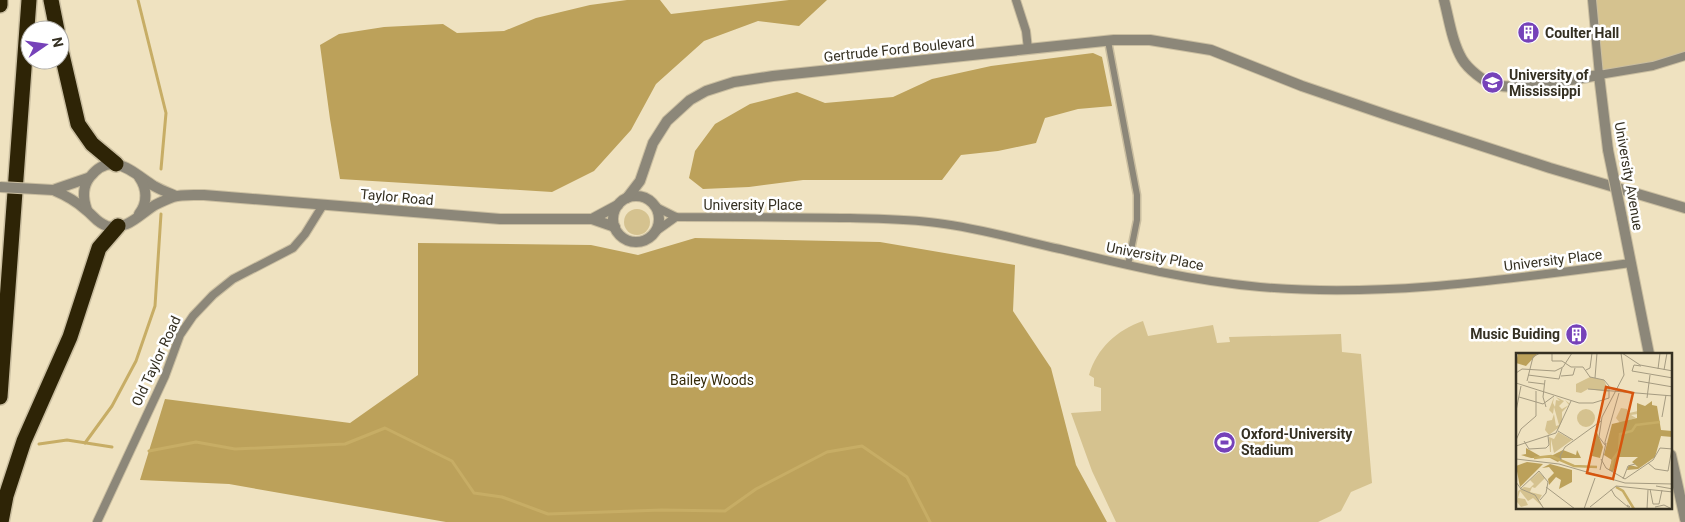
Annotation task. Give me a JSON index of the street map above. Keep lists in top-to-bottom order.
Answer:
{
  "streets": {
    "street": [
      "Gertrude Ford Boulevard",
      "University Avenue",
      "Taylor Road",
      "University Place",
      "Old Taylor Road"
    ]
  },
  "crossings": [
    ["Gertrude Ford Boulevard", "Taylor Road"],
    ["Gertrude Ford Boulevard", "University Place"],
    ["University Avenue", "University Place"],
    ["Taylor Road", "University Place"],
    ["Taylor Road", "Old Taylor Road"]
  ],
  "parks": ["Bailey Woods"],
  "places": {
    "building": ["Coulter Hall", "Music Buiding"],
    "school or university": ["University of Mississippi"],
    "sports": ["Oxford-University Stadium"]
  },
  "north": "right"
}
